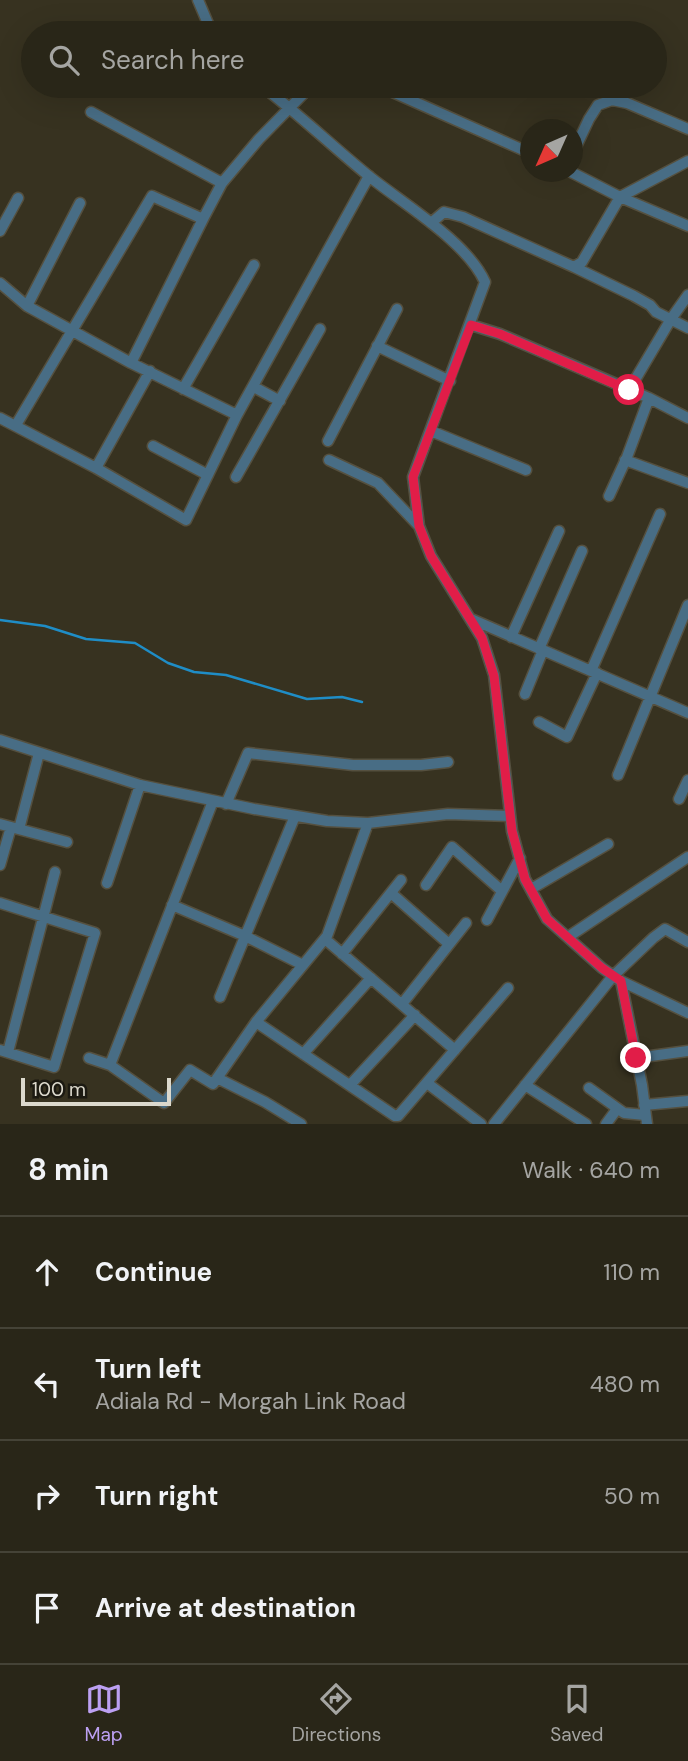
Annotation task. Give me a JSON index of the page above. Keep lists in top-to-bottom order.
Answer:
{
  "scale_bar": "100 m",
  "north": "bottom left",
  "page": {
    "search": "Search here",
    "scale": "100 m",
    "heading": ["8 min", "Walk · 640 m"],
    "list": [
      ["Continue", "110 m"],
      ["Turn left", "Adiala Rd - Morgah Link Road", "480 m"],
      ["Turn right", "50 m"],
      "Arrive at destination"
    ],
    "nav": ["Map", "Directions", "Saved"]
  }
}
